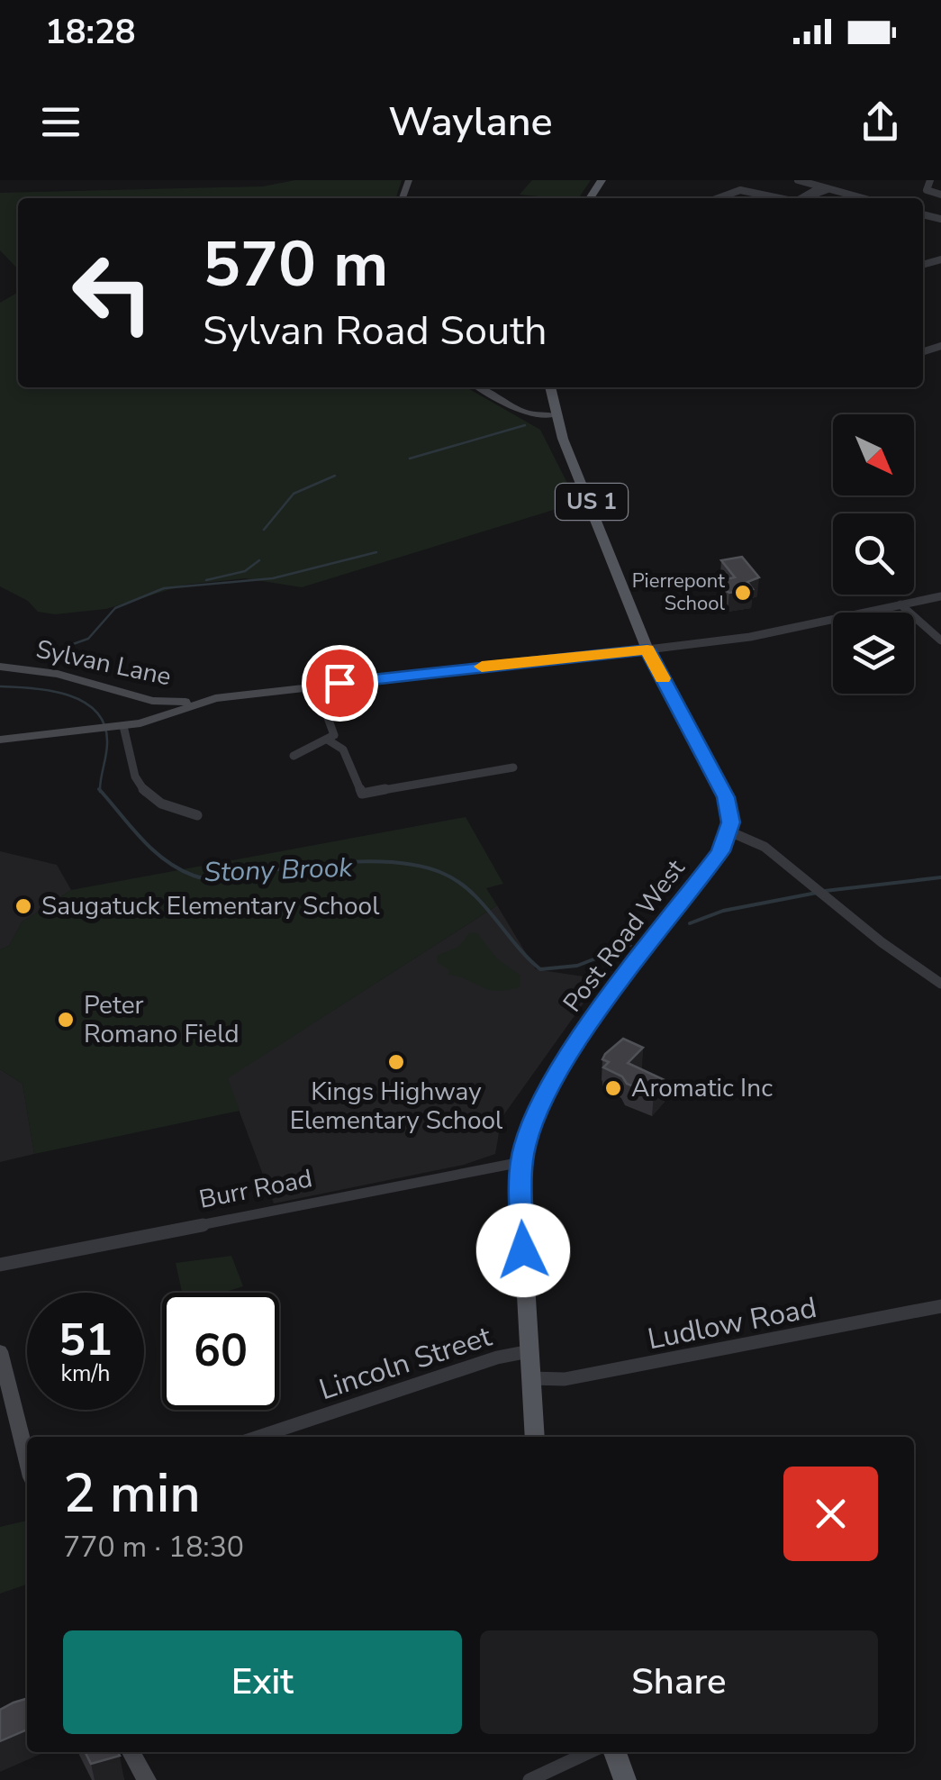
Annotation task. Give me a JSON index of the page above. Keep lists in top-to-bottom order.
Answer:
{
  "streets": {
    "main road": ["US 1", "Post Road West"],
    "street": [
      "Sylvan Lane",
      "Burr Road",
      "Ludlow Road",
      "Lincoln Street"
    ]
  },
  "crossings": [
    ["US 1", "Post Road West"],
    ["Post Road West", "Burr Road"],
    ["Post Road West", "Ludlow Road"],
    ["Post Road West", "Lincoln Street"]
  ],
  "water": ["Stony Brook"],
  "places": [
    "Pierrepont School",
    "Saugatuck Elementary School",
    "Peter Romano Field",
    "Kings Highway Elementary School",
    "Aromatic Inc"
  ],
  "north": "bottom right",
  "page": {
    "status": "18:28",
    "header": "Waylane",
    "turn": ["570 m", "Sylvan Road South"],
    "speed": "51 km/h",
    "limit": "60",
    "heading": ["2 min", "770 m · 18:30"],
    "buttons": ["Exit", "Share"]
  }
}
